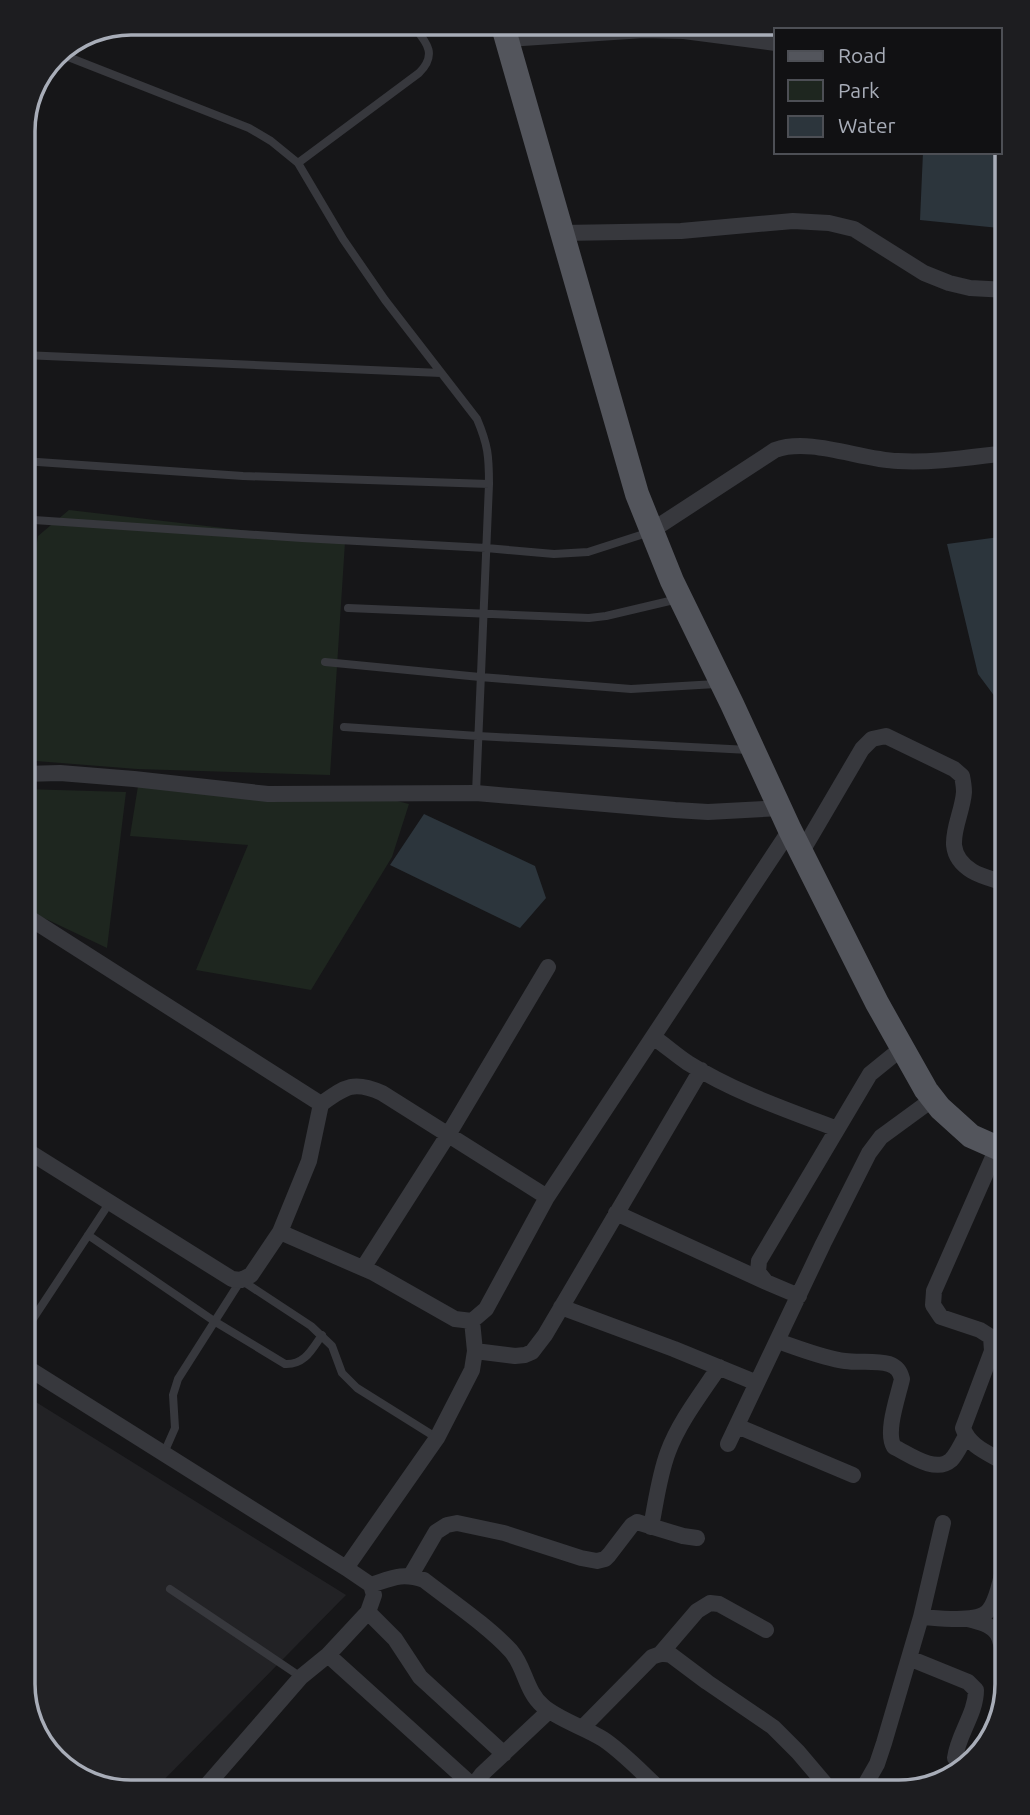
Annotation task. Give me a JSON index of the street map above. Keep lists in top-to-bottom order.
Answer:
{
  "legend": ["Road", "Park", "Water"]
}
